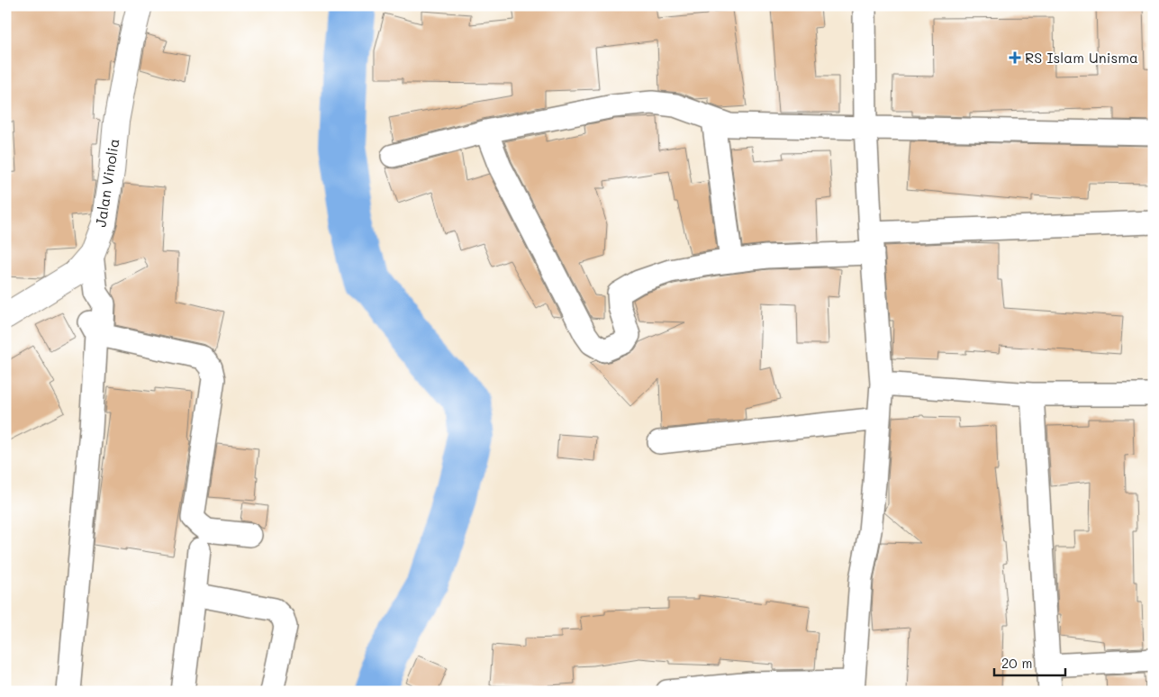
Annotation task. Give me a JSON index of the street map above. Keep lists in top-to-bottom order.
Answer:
{
  "streets": {
    "street": ["Jalan Vinolia"]
  },
  "places": {
    "health": ["RS Islam Unisma"]
  },
  "scale_bar": "20 m"
}
